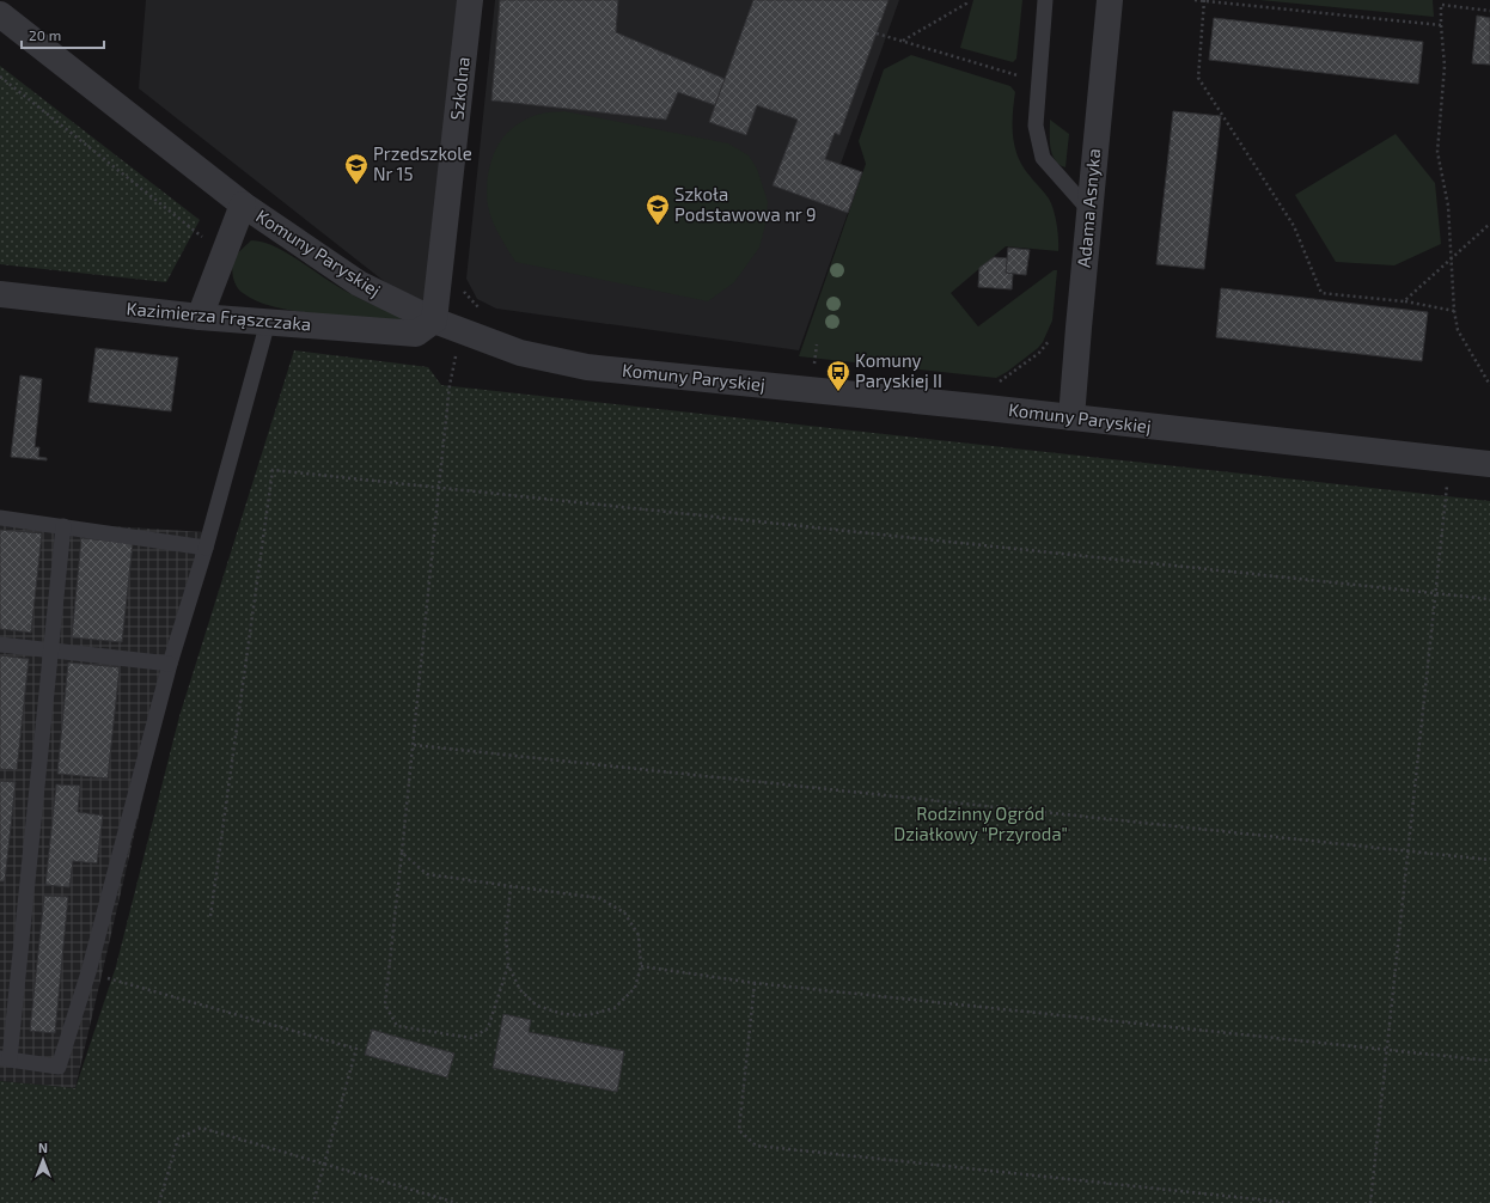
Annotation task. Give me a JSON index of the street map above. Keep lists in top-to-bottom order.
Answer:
{
  "streets": {
    "street": [
      "Szkolna",
      "Adama Asnyka",
      "Komuny Paryskiej",
      "Kazimierza Frąszczaka"
    ]
  },
  "crossings": [
    ["Szkolna", "Komuny Paryskiej"],
    ["Szkolna", "Kazimierza Frąszczaka"],
    ["Adama Asnyka", "Komuny Paryskiej"],
    ["Komuny Paryskiej", "Kazimierza Frąszczaka"]
  ],
  "parks": ["Rodzinny Ogród Działkowy \"Przyroda\""],
  "places": {
    "school or university": ["Przedszkole Nr 15", "Szkoła Podstawowa nr 9"],
    "bus stop": ["Komuny Paryskiej II"]
  },
  "scale_bar": "20 m",
  "north": "top"
}
